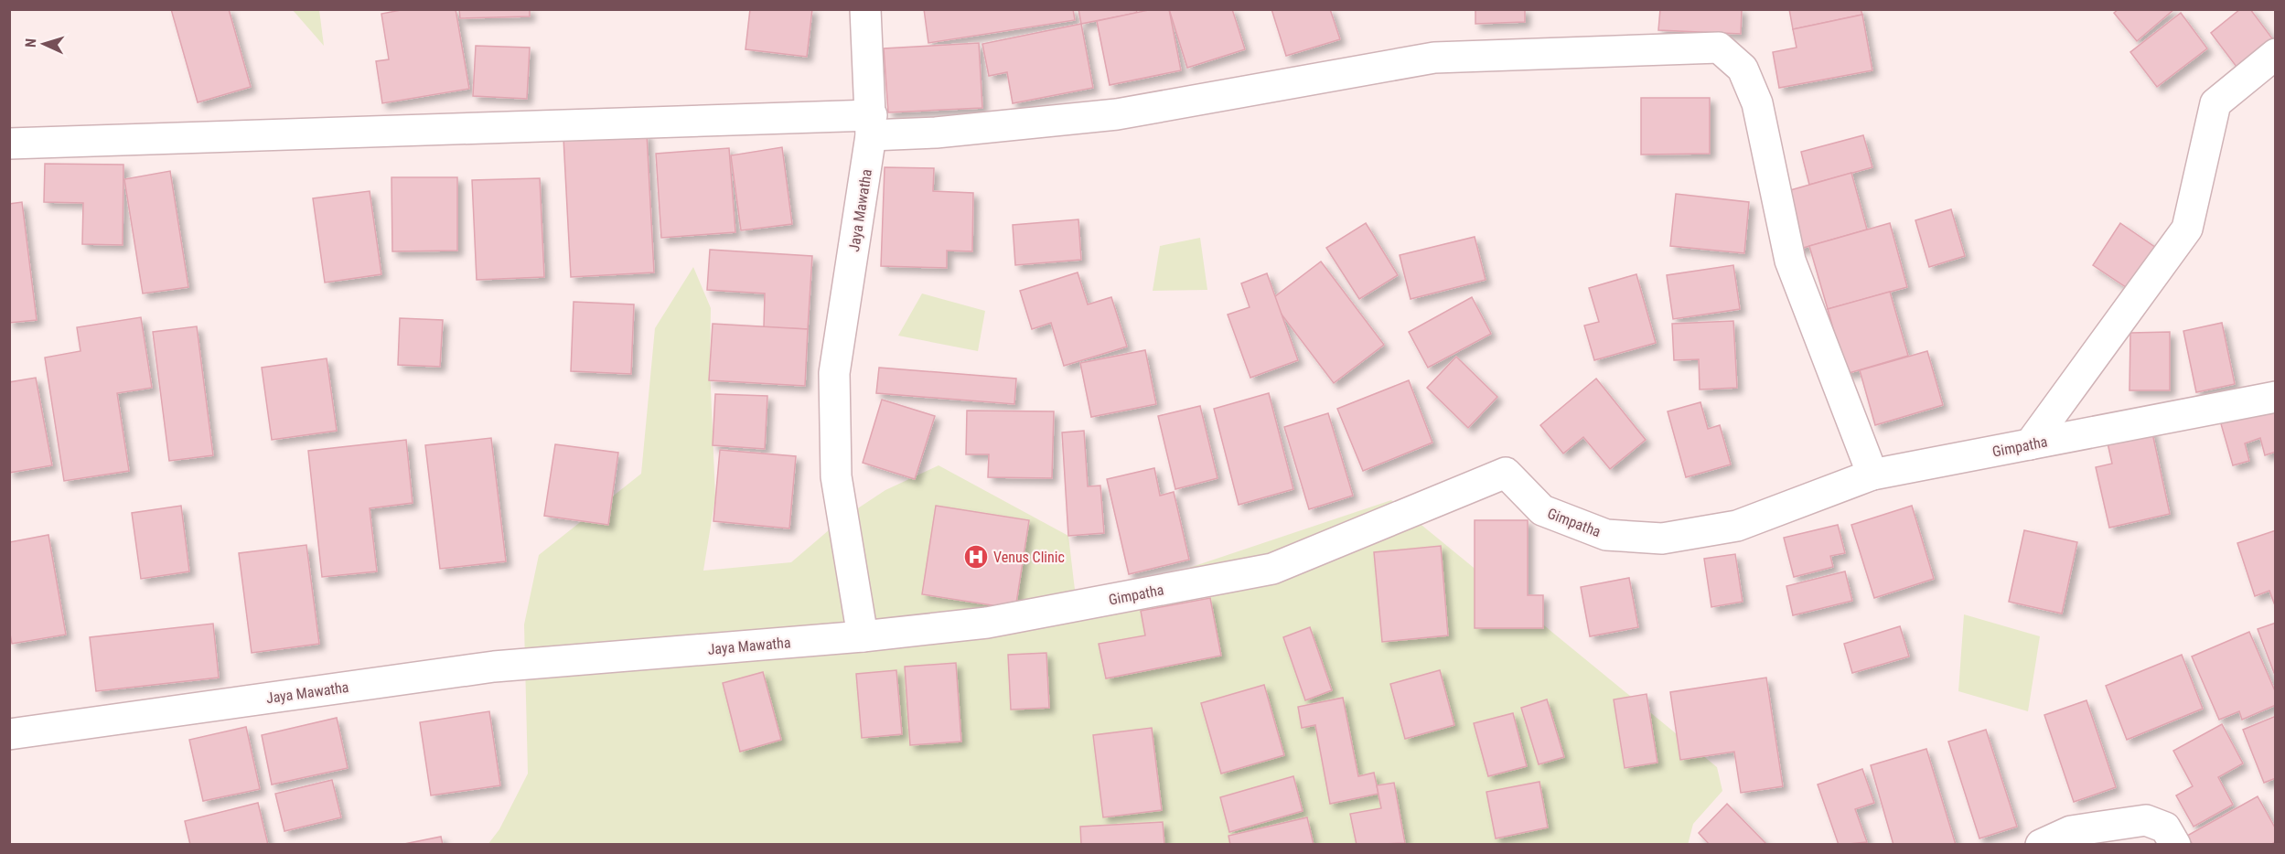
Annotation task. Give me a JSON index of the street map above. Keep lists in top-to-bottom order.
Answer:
{
  "streets": {
    "street": ["Jaya Mawatha", "Gimpatha"]
  },
  "crossings": [
    ["Jaya Mawatha", "Gimpatha"]
  ],
  "places": {
    "hospital": ["Venus Clinic"]
  },
  "north": "left"
}
